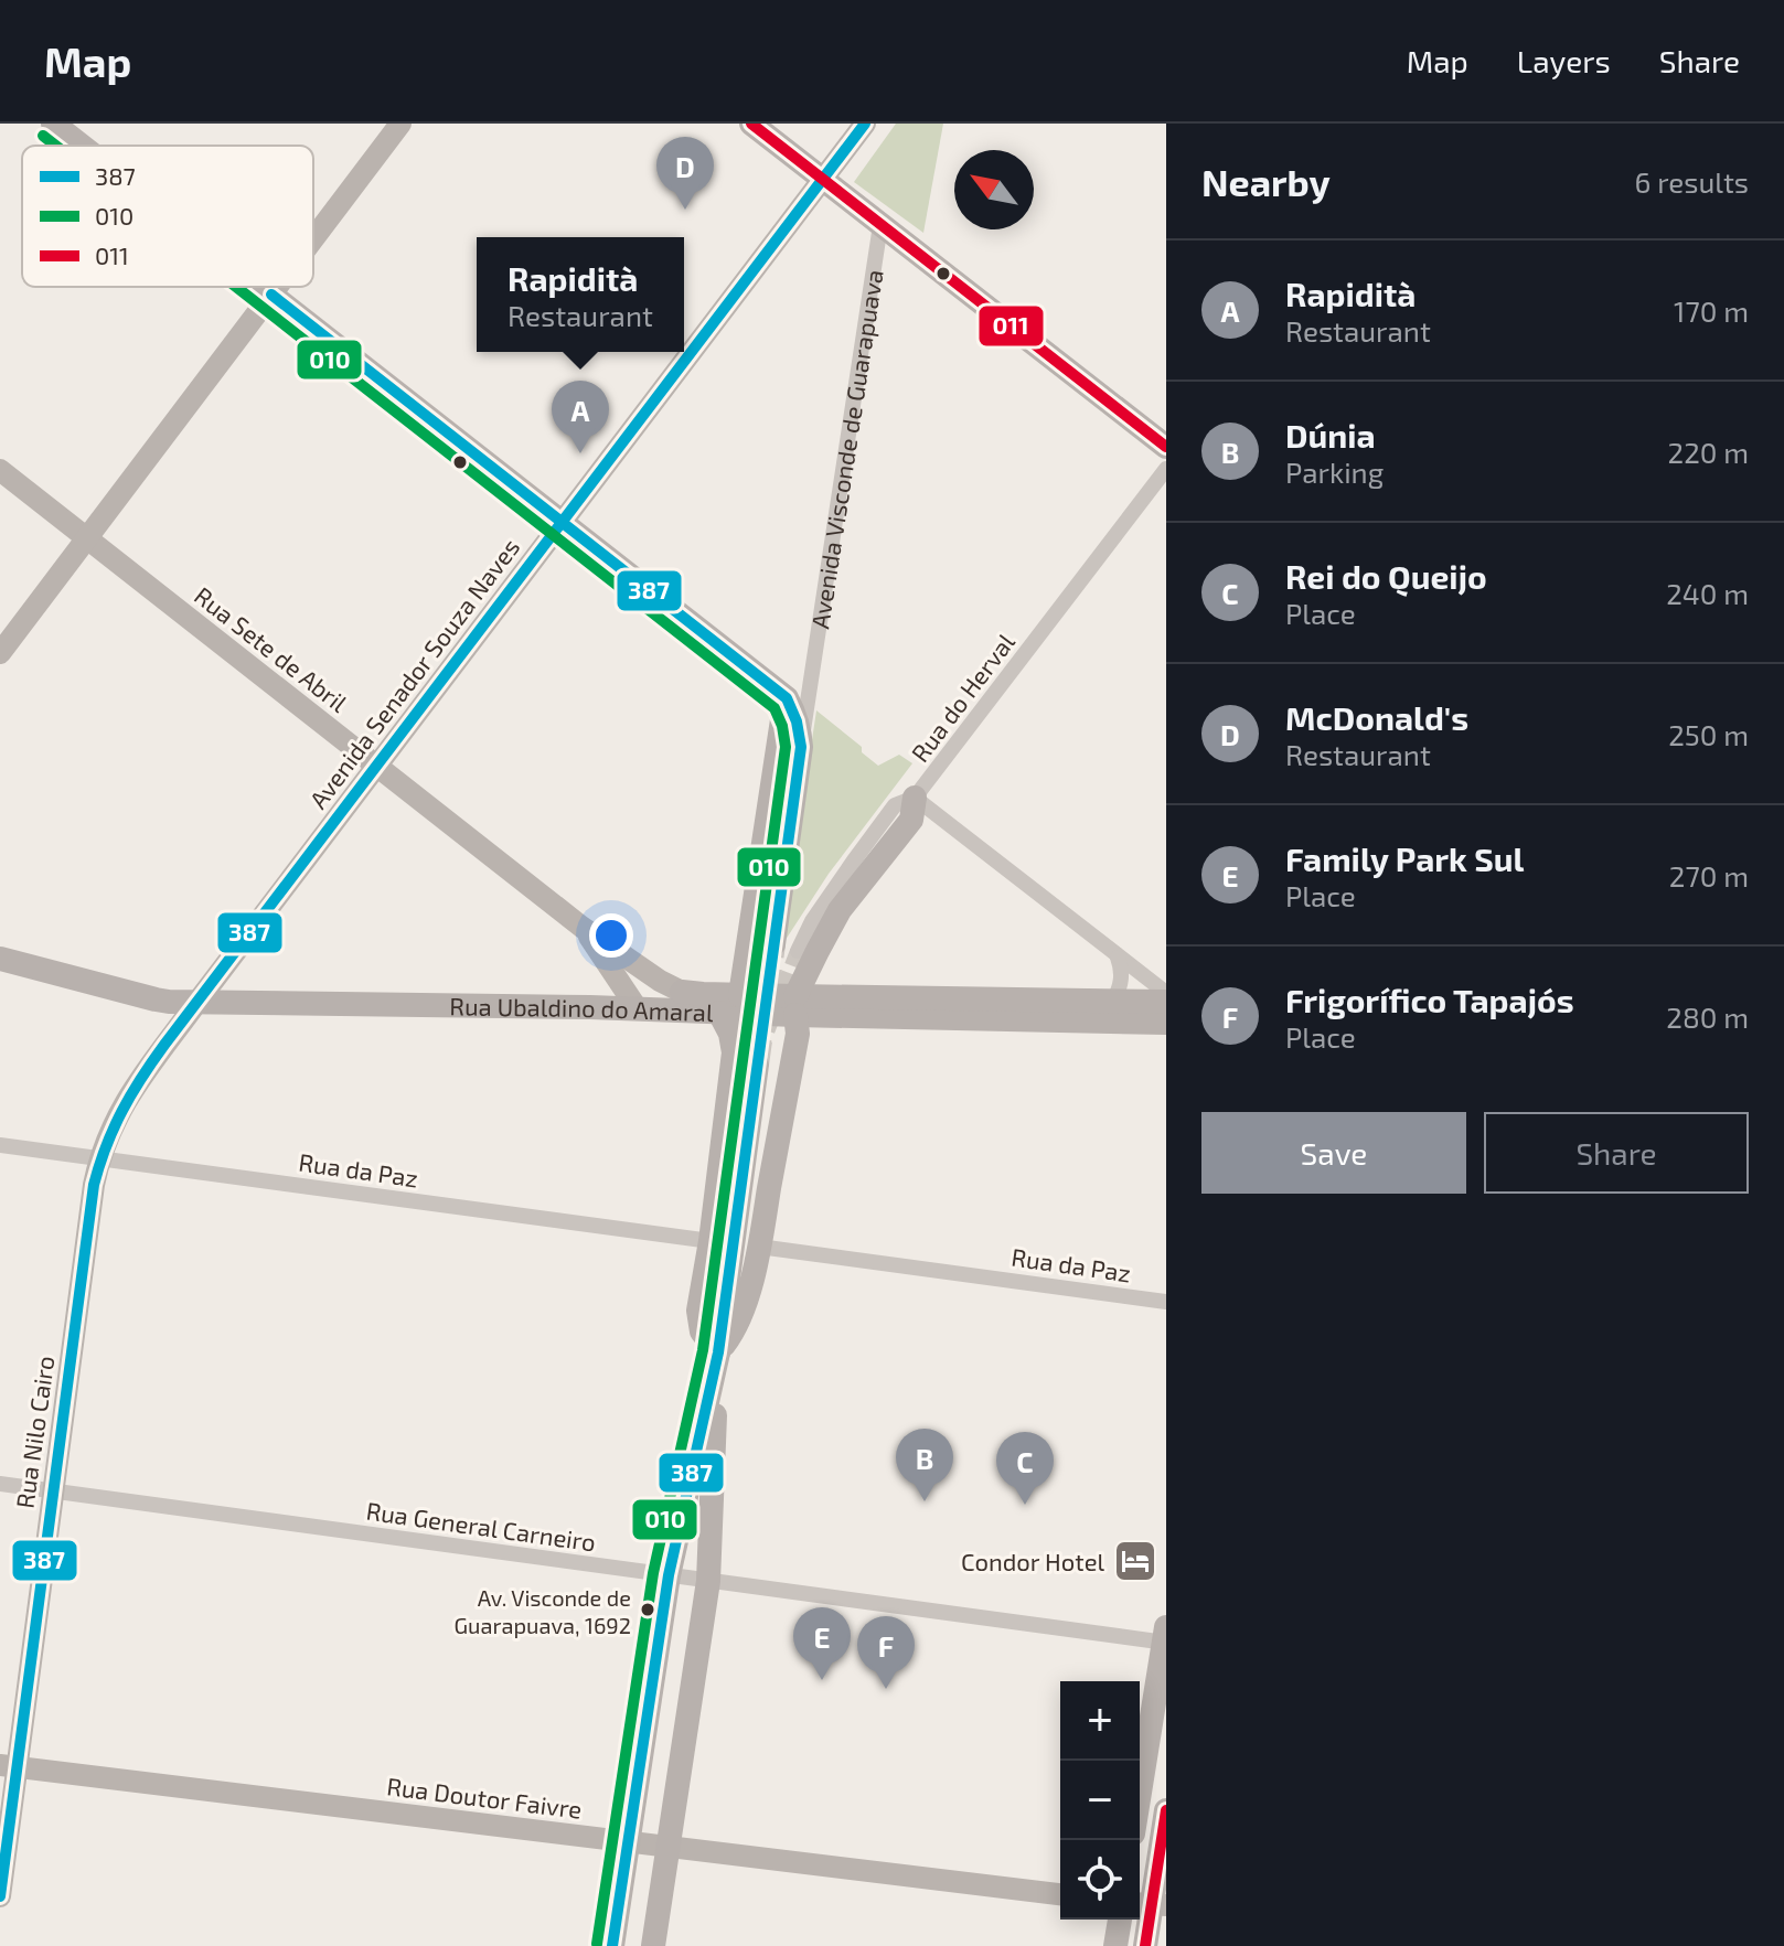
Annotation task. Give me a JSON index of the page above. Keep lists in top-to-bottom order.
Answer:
{
  "streets": {
    "main road": [
      "Avenida Visconde de Guarapuava",
      "Rua Sete de Abril",
      "Avenida Senador Souza Naves",
      "Rua Ubaldino do Amaral",
      "Rua Nilo Cairo",
      "Rua Doutor Faivre"
    ],
    "street": ["Rua do Herval", "Rua da Paz", "Rua General Carneiro"]
  },
  "crossings": [
    ["Avenida Visconde de Guarapuava", "Rua do Herval"],
    ["Rua Sete de Abril", "Avenida Senador Souza Naves"],
    ["Rua Sete de Abril", "Rua Ubaldino do Amaral"],
    ["Avenida Senador Souza Naves", "Rua Ubaldino do Amaral"],
    ["Avenida Senador Souza Naves", "Rua Nilo Cairo"],
    ["Rua Ubaldino do Amaral", "Rua Nilo Cairo"],
    ["Rua da Paz", "Rua Nilo Cairo"],
    ["Rua Nilo Cairo", "Rua General Carneiro"],
    ["Rua Nilo Cairo", "Rua Doutor Faivre"]
  ],
  "places": {
    "hotel": ["Condor Hotel"],
    "other": ["Av. Visconde de Guarapuava, 1692"]
  },
  "lines": ["transit line 387", "transit line 011", "transit line 010"],
  "legend": ["387", "010", "011"],
  "north": "top left",
  "page": {
    "header": "Map",
    "nav": ["Map", "Layers", "Share"],
    "heading": ["Nearby", "6 results"],
    "pins": [
      "D",
      "A",
      "B",
      "C",
      "E",
      "F"
    ],
    "popup": ["Rapidità", "Restaurant"],
    "list": [
      {
        "mark": "A",
        "name": "Rapidità",
        "note": "Restaurant",
        "value": "170 m"
      },
      {
        "mark": "B",
        "name": "Dúnia",
        "note": "Parking",
        "value": "220 m"
      },
      {
        "mark": "C",
        "name": "Rei do Queijo",
        "note": "Place",
        "value": "240 m"
      },
      {
        "mark": "D",
        "name": "McDonald's",
        "note": "Restaurant",
        "value": "250 m"
      },
      {
        "mark": "E",
        "name": "Family Park Sul",
        "note": "Place",
        "value": "270 m"
      },
      {
        "mark": "F",
        "name": "Frigorífico Tapajós",
        "note": "Place",
        "value": "280 m"
      }
    ],
    "buttons": ["Save", "Share"],
    "map_buttons": ["+", "−"]
  }
}
